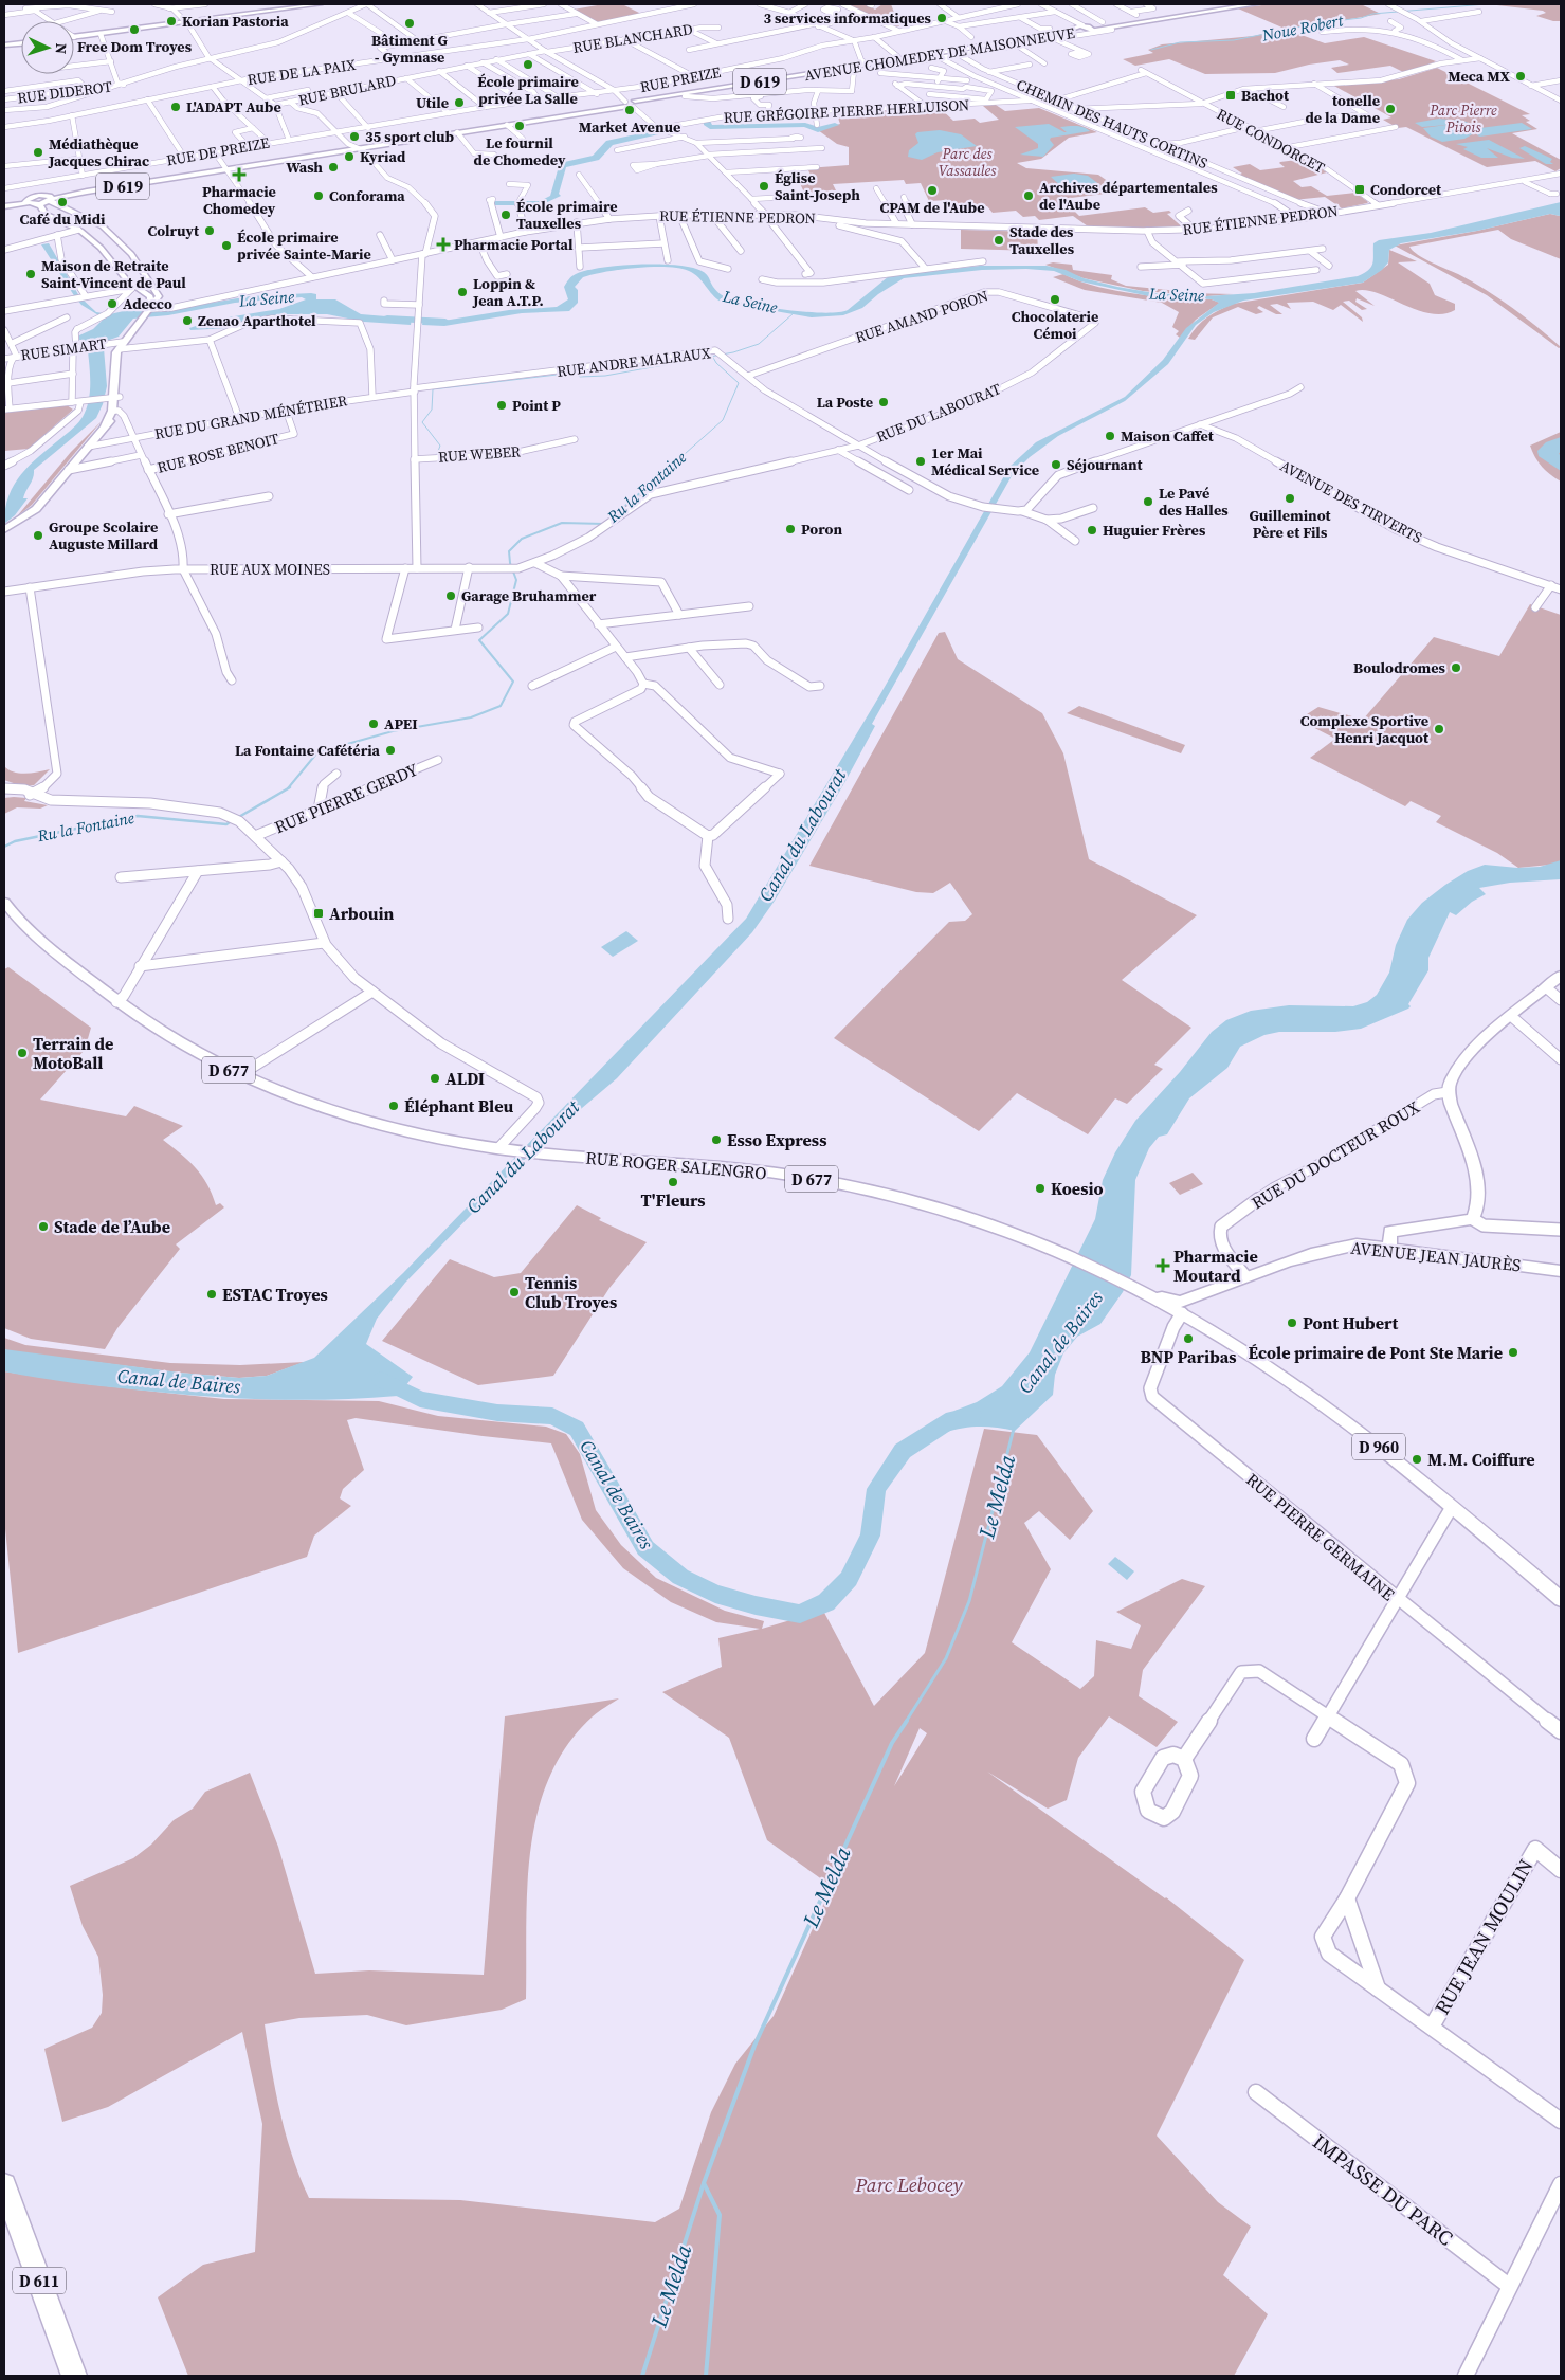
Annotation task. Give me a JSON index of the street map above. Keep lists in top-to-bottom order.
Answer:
{
  "streets": {
    "highway": ["D 619", "D 611"],
    "main road": [
      "AVENUE CHOMEDEY DE MAISONNEUVE",
      "D 677",
      "RUE ROGER SALENGRO",
      "AVENUE JEAN JAURÈS",
      "D 960"
    ],
    "street": [
      "RUE BLANCHARD",
      "RUE DE LA PAIX",
      "RUE PREIZE",
      "RUE BRULARD",
      "RUE DIDEROT",
      "RUE GRÉGOIRE PIERRE HERLUISON",
      "CHEMIN DES HAUTS CORTINS",
      "RUE CONDORCET",
      "RUE DE PREIZE",
      "RUE ÉTIENNE PEDRON",
      "RUE AMAND PORON",
      "RUE SIMART",
      "RUE ANDRE MALRAUX",
      "RUE DU LABOURAT",
      "RUE DU GRAND MÉNÉTRIER",
      "RUE ROSE BENOIT",
      "RUE WEBER",
      "AVENUE DES TIRVERTS",
      "RUE AUX MOINES",
      "RUE PIERRE GERDY",
      "RUE DU DOCTEUR ROUX",
      "RUE PIERRE GERMAINE",
      "RUE JEAN MOULIN",
      "IMPASSE DU PARC"
    ]
  },
  "crossings": [
    ["RUE BLANCHARD", "RUE BRULARD"],
    ["AVENUE CHOMEDEY DE MAISONNEUVE", "D 619"],
    ["AVENUE CHOMEDEY DE MAISONNEUVE", "CHEMIN DES HAUTS CORTINS"],
    ["RUE PREIZE", "RUE DE PREIZE"],
    ["CHEMIN DES HAUTS CORTINS", "RUE ÉTIENNE PEDRON"],
    ["RUE CONDORCET", "RUE ÉTIENNE PEDRON"],
    ["RUE AMAND PORON", "RUE ANDRE MALRAUX"],
    ["RUE AMAND PORON", "RUE DU LABOURAT"],
    ["RUE SIMART", "RUE DU GRAND MÉNÉTRIER"],
    ["RUE ANDRE MALRAUX", "RUE DU LABOURAT"],
    ["RUE ANDRE MALRAUX", "RUE DU GRAND MÉNÉTRIER"],
    ["RUE DU LABOURAT", "RUE AUX MOINES"],
    ["RUE DU GRAND MÉNÉTRIER", "RUE ROSE BENOIT"],
    ["D 677", "RUE ROGER SALENGRO"],
    ["RUE DU DOCTEUR ROUX", "AVENUE JEAN JAURÈS"],
    ["RUE ROGER SALENGRO", "D 960"],
    ["AVENUE JEAN JAURÈS", "D 960"],
    ["AVENUE JEAN JAURÈS", "RUE PIERRE GERMAINE"],
    ["D 960", "RUE PIERRE GERMAINE"]
  ],
  "water": [
    "Noue Robert",
    "La Seine",
    "Ru la Fontaine",
    "Canal du Labourat",
    "Canal de Baires",
    "Le Melda"
  ],
  "parks": ["Parc Pierre Pitois", "Parc des Vassaules", "Parc Lebocey"],
  "places": {
    "other": [
      "3 services informatiques",
      "Korian Pastoria",
      "Bâtiment G - Gymnase",
      "Free Dom Troyes",
      "École primaire privée La Salle",
      "Meca MX",
      "Utile",
      "L'ADAPT Aube",
      "tonelle de la Dame",
      "Market Avenue",
      "Le fournil de Chomedey",
      "35 sport club",
      "Médiathèque Jacques Chirac",
      "Kyriad",
      "Wash",
      "Église Saint-Joseph",
      "CPAM de l'Aube",
      "Conforama",
      "Archives départementales de l'Aube",
      "Café du Midi",
      "École primaire Tauxelles",
      "Colruyt",
      "Stade des Tauxelles",
      "École primaire privée Sainte-Marie",
      "Maison de Retraite Saint-Vincent de Paul",
      "Loppin & Jean A.T.P.",
      "Chocolaterie Cémoi",
      "Adecco",
      "Zenao Aparthotel",
      "La Poste",
      "Point P",
      "Maison Caffet",
      "1er Mai Médical Service",
      "Séjournant",
      "Guilleminot Père et Fils",
      "Le Pavé des Halles",
      "Poron",
      "Huguier Frères",
      "Groupe Scolaire Auguste Millard",
      "Garage Bruhammer",
      "Boulodromes",
      "APEI",
      "Complexe Sportive Henri Jacquot",
      "La Fontaine Cafétéria",
      "Terrain de MotoBall",
      "ALDI",
      "Éléphant Bleu",
      "Esso Express",
      "T'Fleurs",
      "Koesio",
      "Stade de l’Aube",
      "Tennis Club Troyes",
      "ESTAC Troyes",
      "Pont Hubert",
      "BNP Paribas",
      "École primaire de Pont Ste Marie",
      "M.M. Coiffure"
    ],
    "transit": ["Bachot", "Condorcet", "Arbouin"],
    "health": ["Pharmacie Chomedey", "Pharmacie Portal", "Pharmacie Moutard"]
  },
  "north": "right"
}
